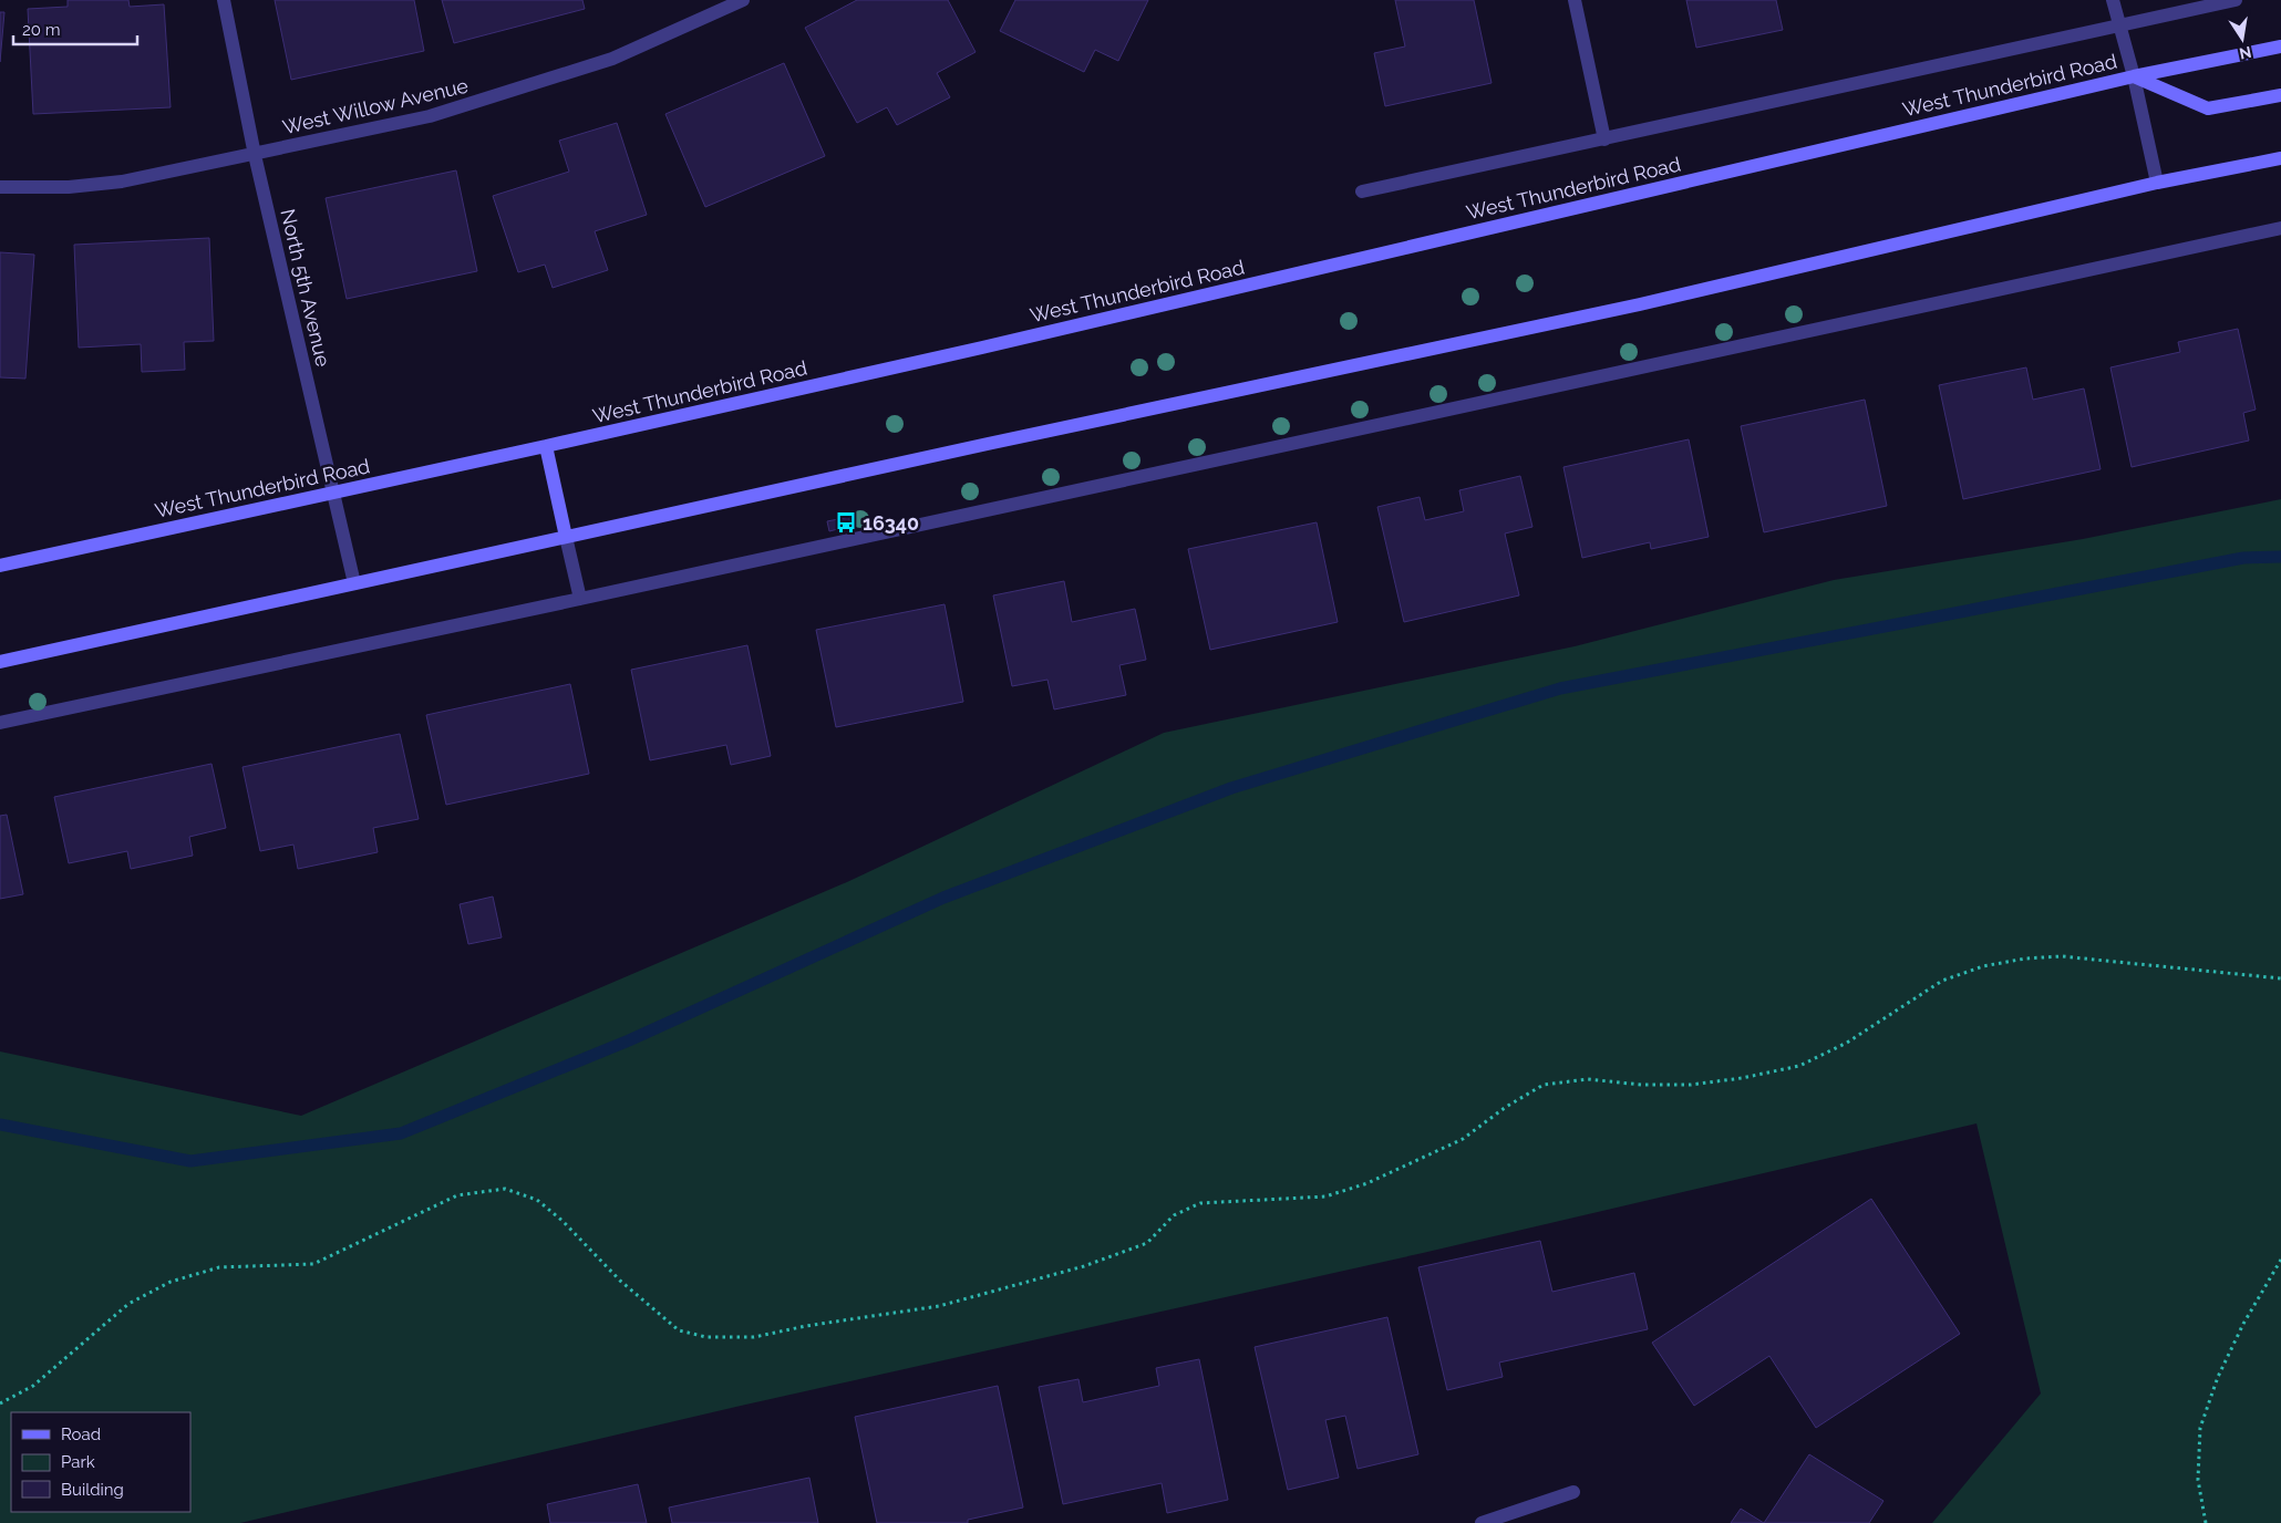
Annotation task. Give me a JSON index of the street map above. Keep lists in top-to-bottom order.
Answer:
{
  "streets": {
    "main road": ["West Thunderbird Road"],
    "street": ["West Willow Avenue", "North 5th Avenue"]
  },
  "crossings": [
    ["West Thunderbird Road", "North 5th Avenue"],
    ["West Willow Avenue", "North 5th Avenue"]
  ],
  "places": {
    "bus stop": ["16340"]
  },
  "legend": ["Road", "Park", "Building"],
  "scale_bar": "20 m",
  "north": "bottom"
}
